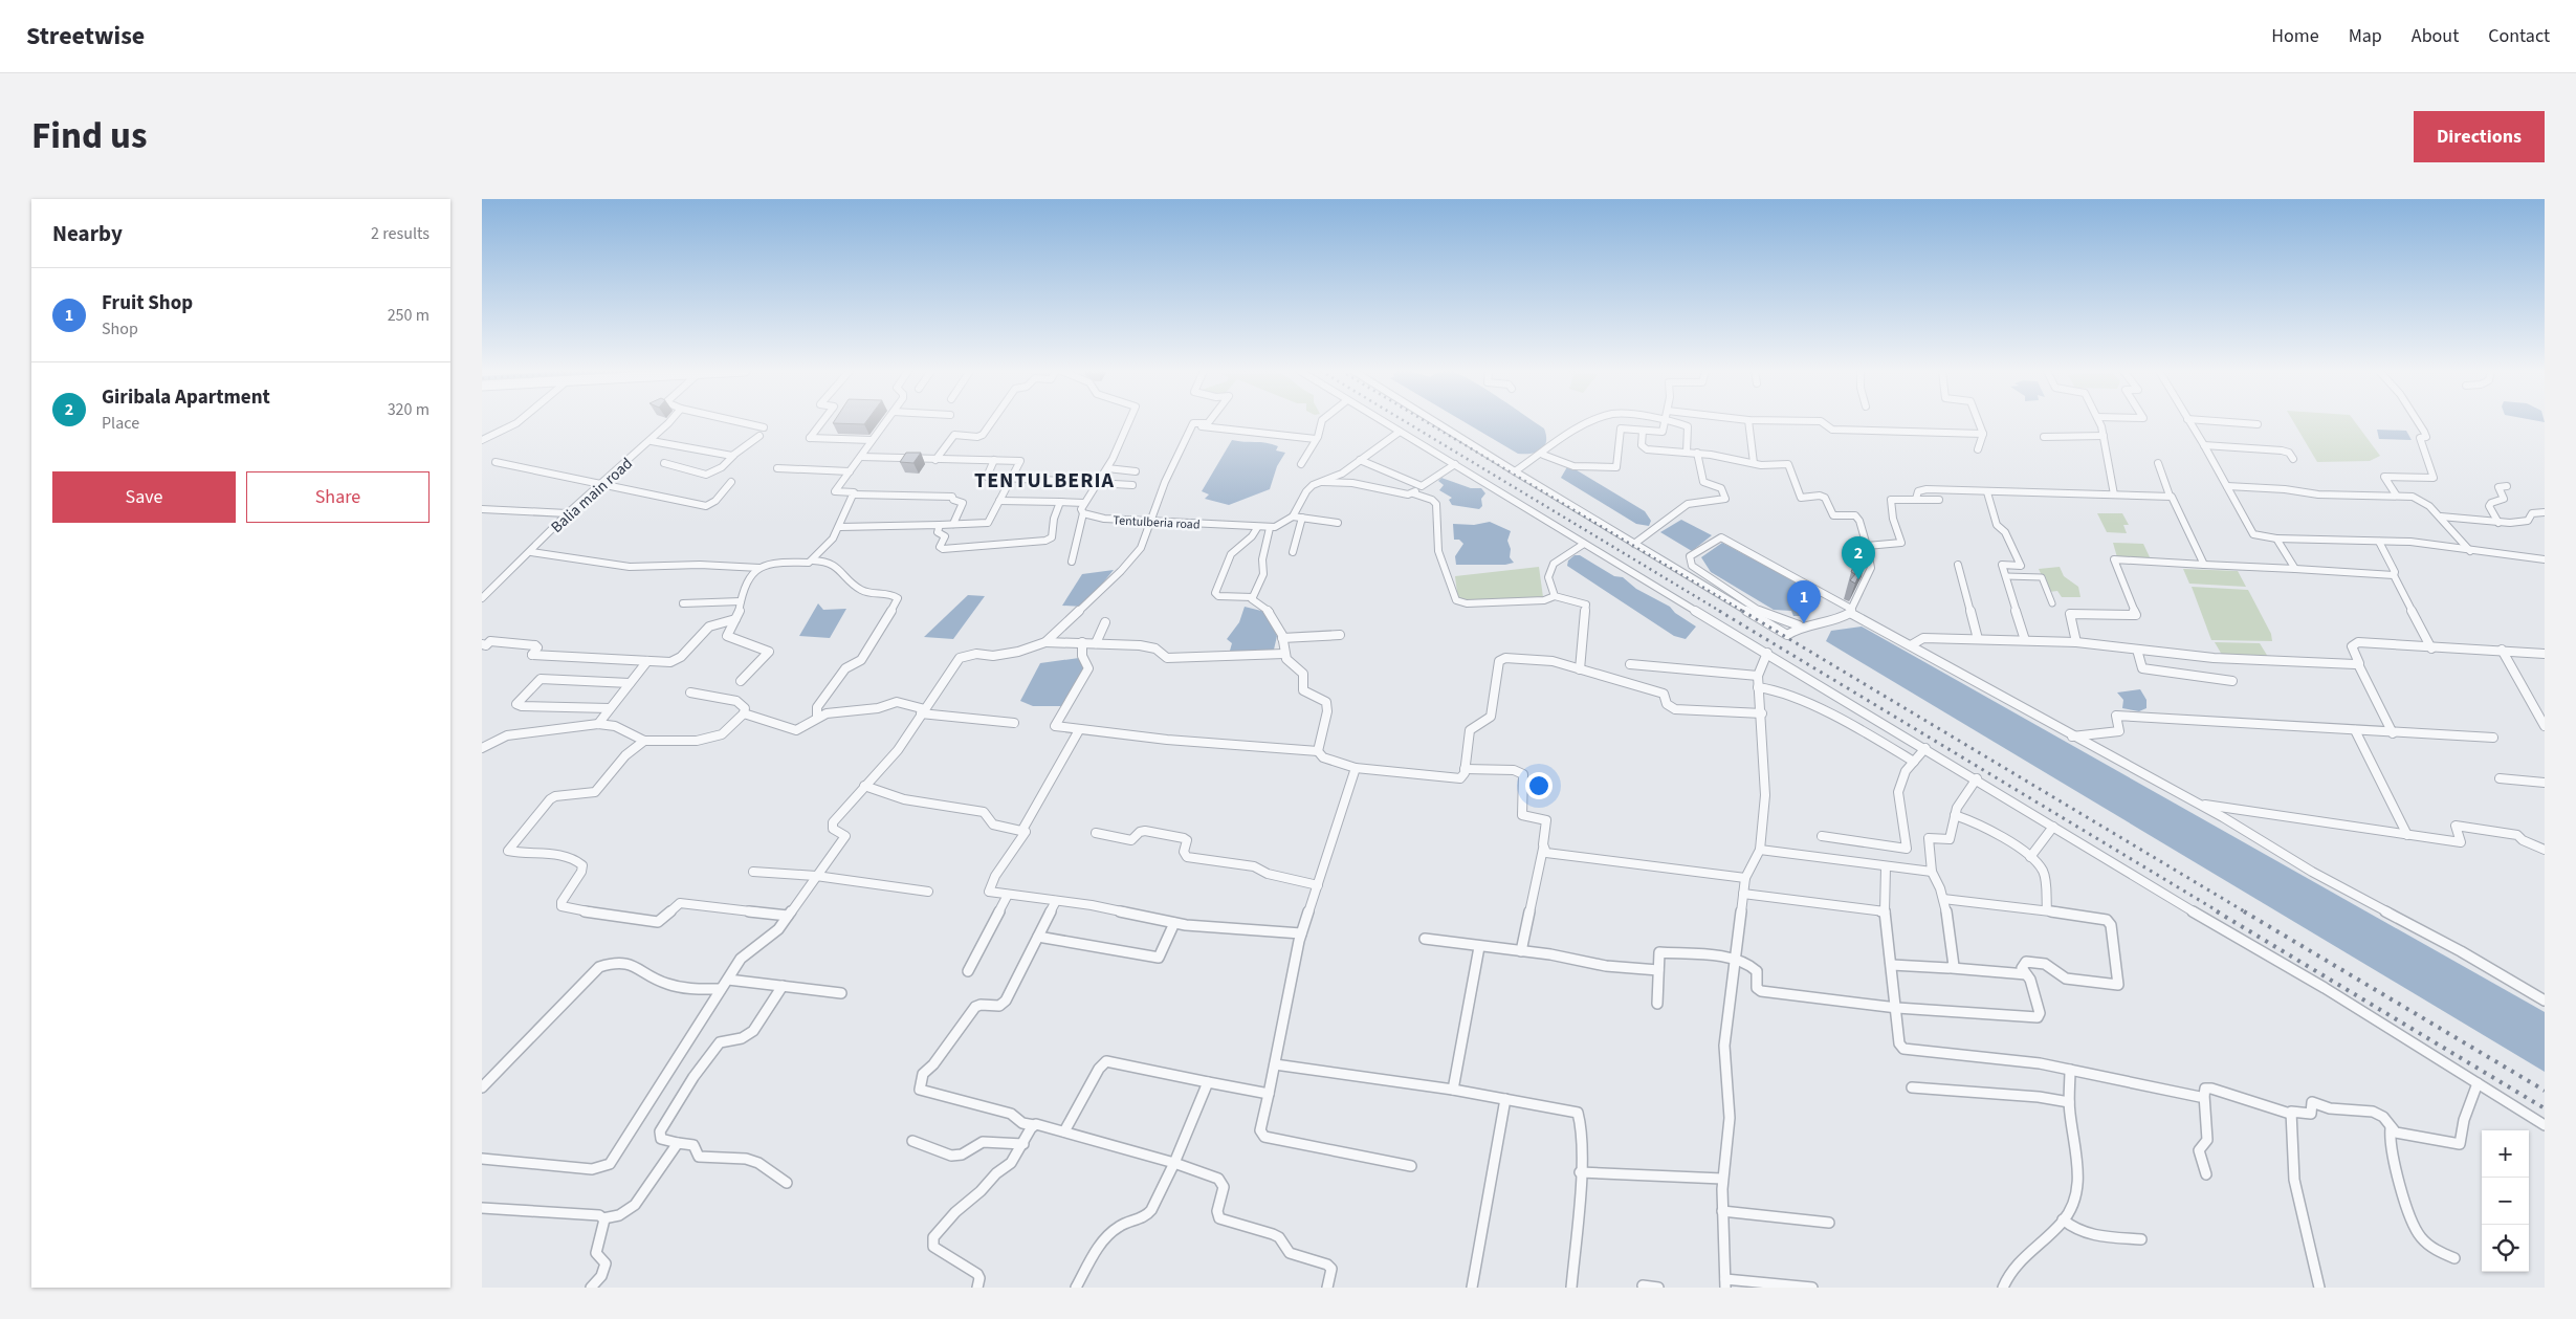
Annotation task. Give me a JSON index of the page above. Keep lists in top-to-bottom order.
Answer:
{
  "streets": {
    "street": ["Balia main road", "Tentulberia road"]
  },
  "districts": ["TENTULBERIA"],
  "page": {
    "header": "Streetwise",
    "nav": [
      "Home",
      "Map",
      "About",
      "Contact"
    ],
    "title": "Find us",
    "buttons": [
      "Directions",
      ["Save", "Share"]
    ],
    "heading": ["Nearby", "2 results"],
    "list": [
      {
        "mark": "1",
        "name": "Fruit Shop",
        "note": "Shop",
        "value": "250 m"
      },
      {
        "mark": "2",
        "name": "Giribala Apartment",
        "note": "Place",
        "value": "320 m"
      }
    ],
    "pins": ["2", "1"],
    "map_buttons": ["+", "−"]
  }
}
